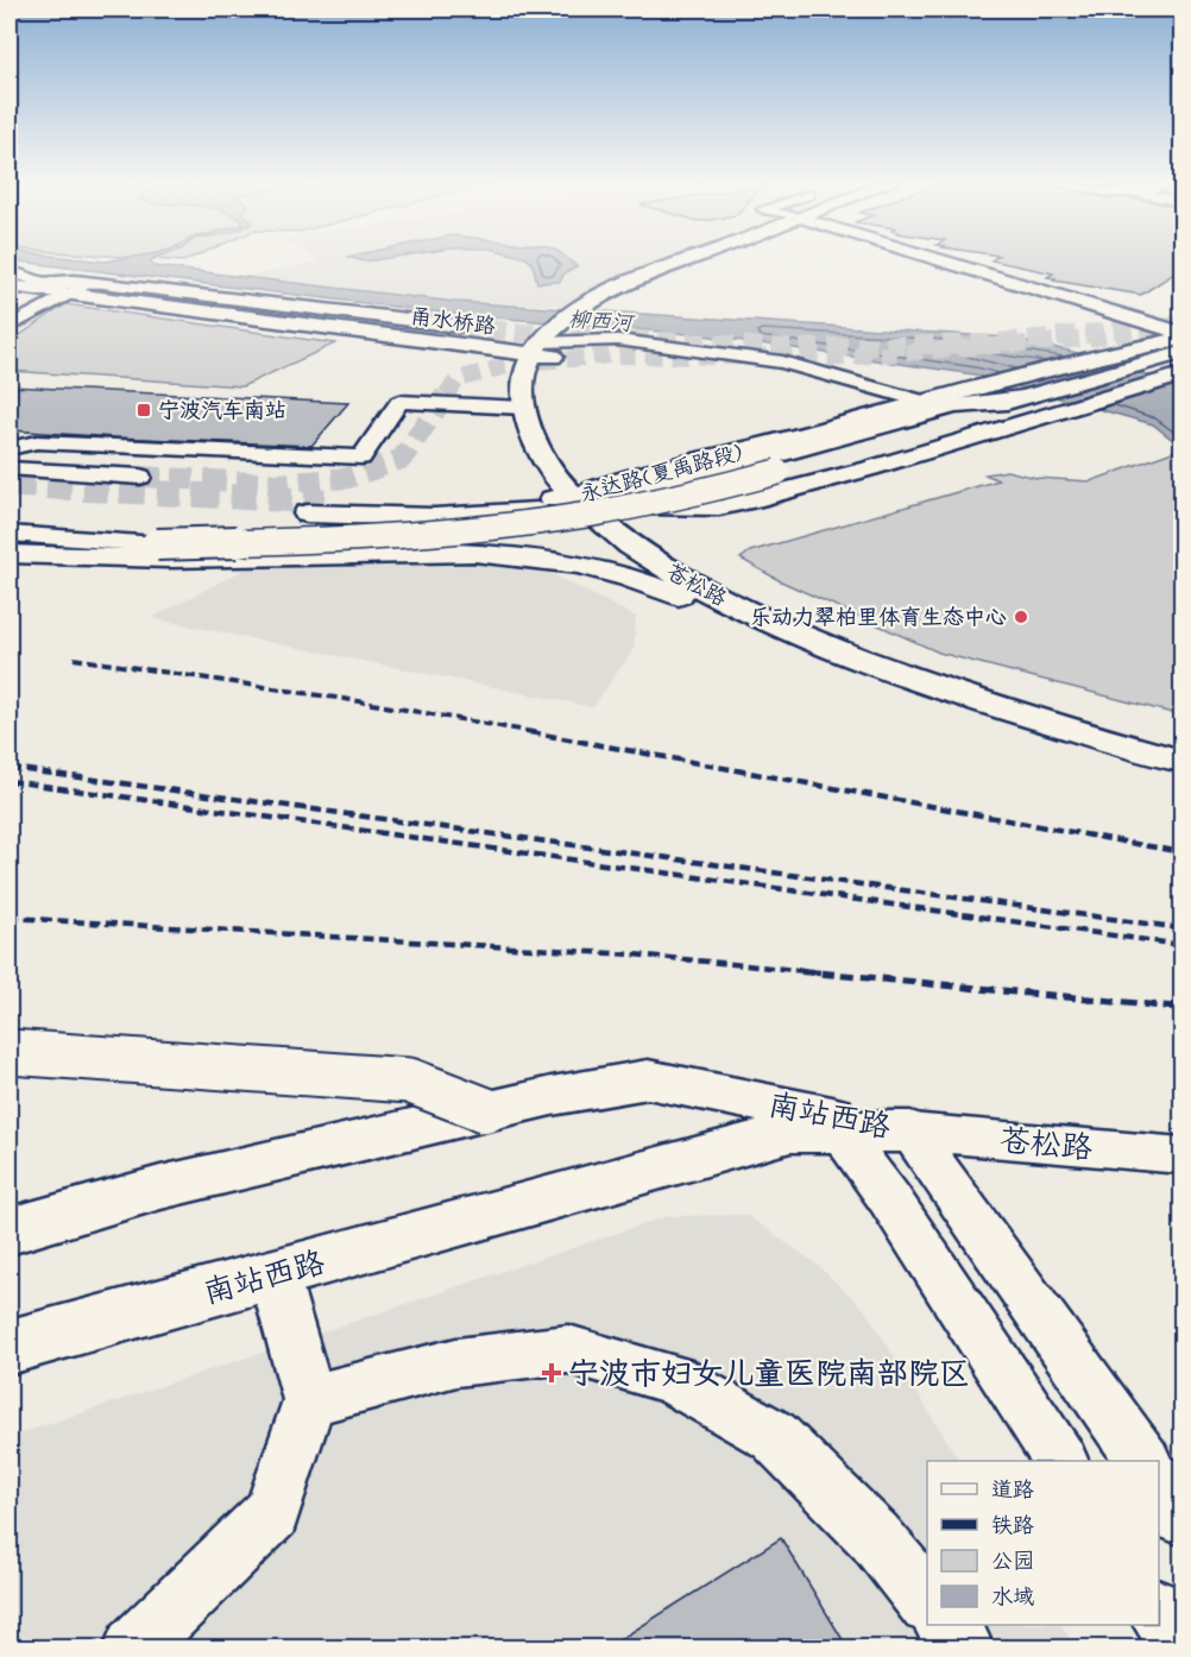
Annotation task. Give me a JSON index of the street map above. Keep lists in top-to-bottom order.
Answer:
{
  "streets": {
    "main road": [
      "甬水桥路",
      "永达路(夏禹路段)",
      "苍松路",
      "南站西路"
    ]
  },
  "crossings": [
    ["甬水桥路", "苍松路"],
    ["永达路(夏禹路段)", "苍松路"],
    ["苍松路", "南站西路"]
  ],
  "water": ["柳西河"],
  "places": {
    "transit": ["宁波汽车南站"],
    "other": ["乐动力翠柏里体育生态中心"],
    "health": ["宁波市妇女儿童医院南部院区"]
  },
  "legend": [
    "道路",
    "铁路",
    "公园",
    "水域"
  ]
}
